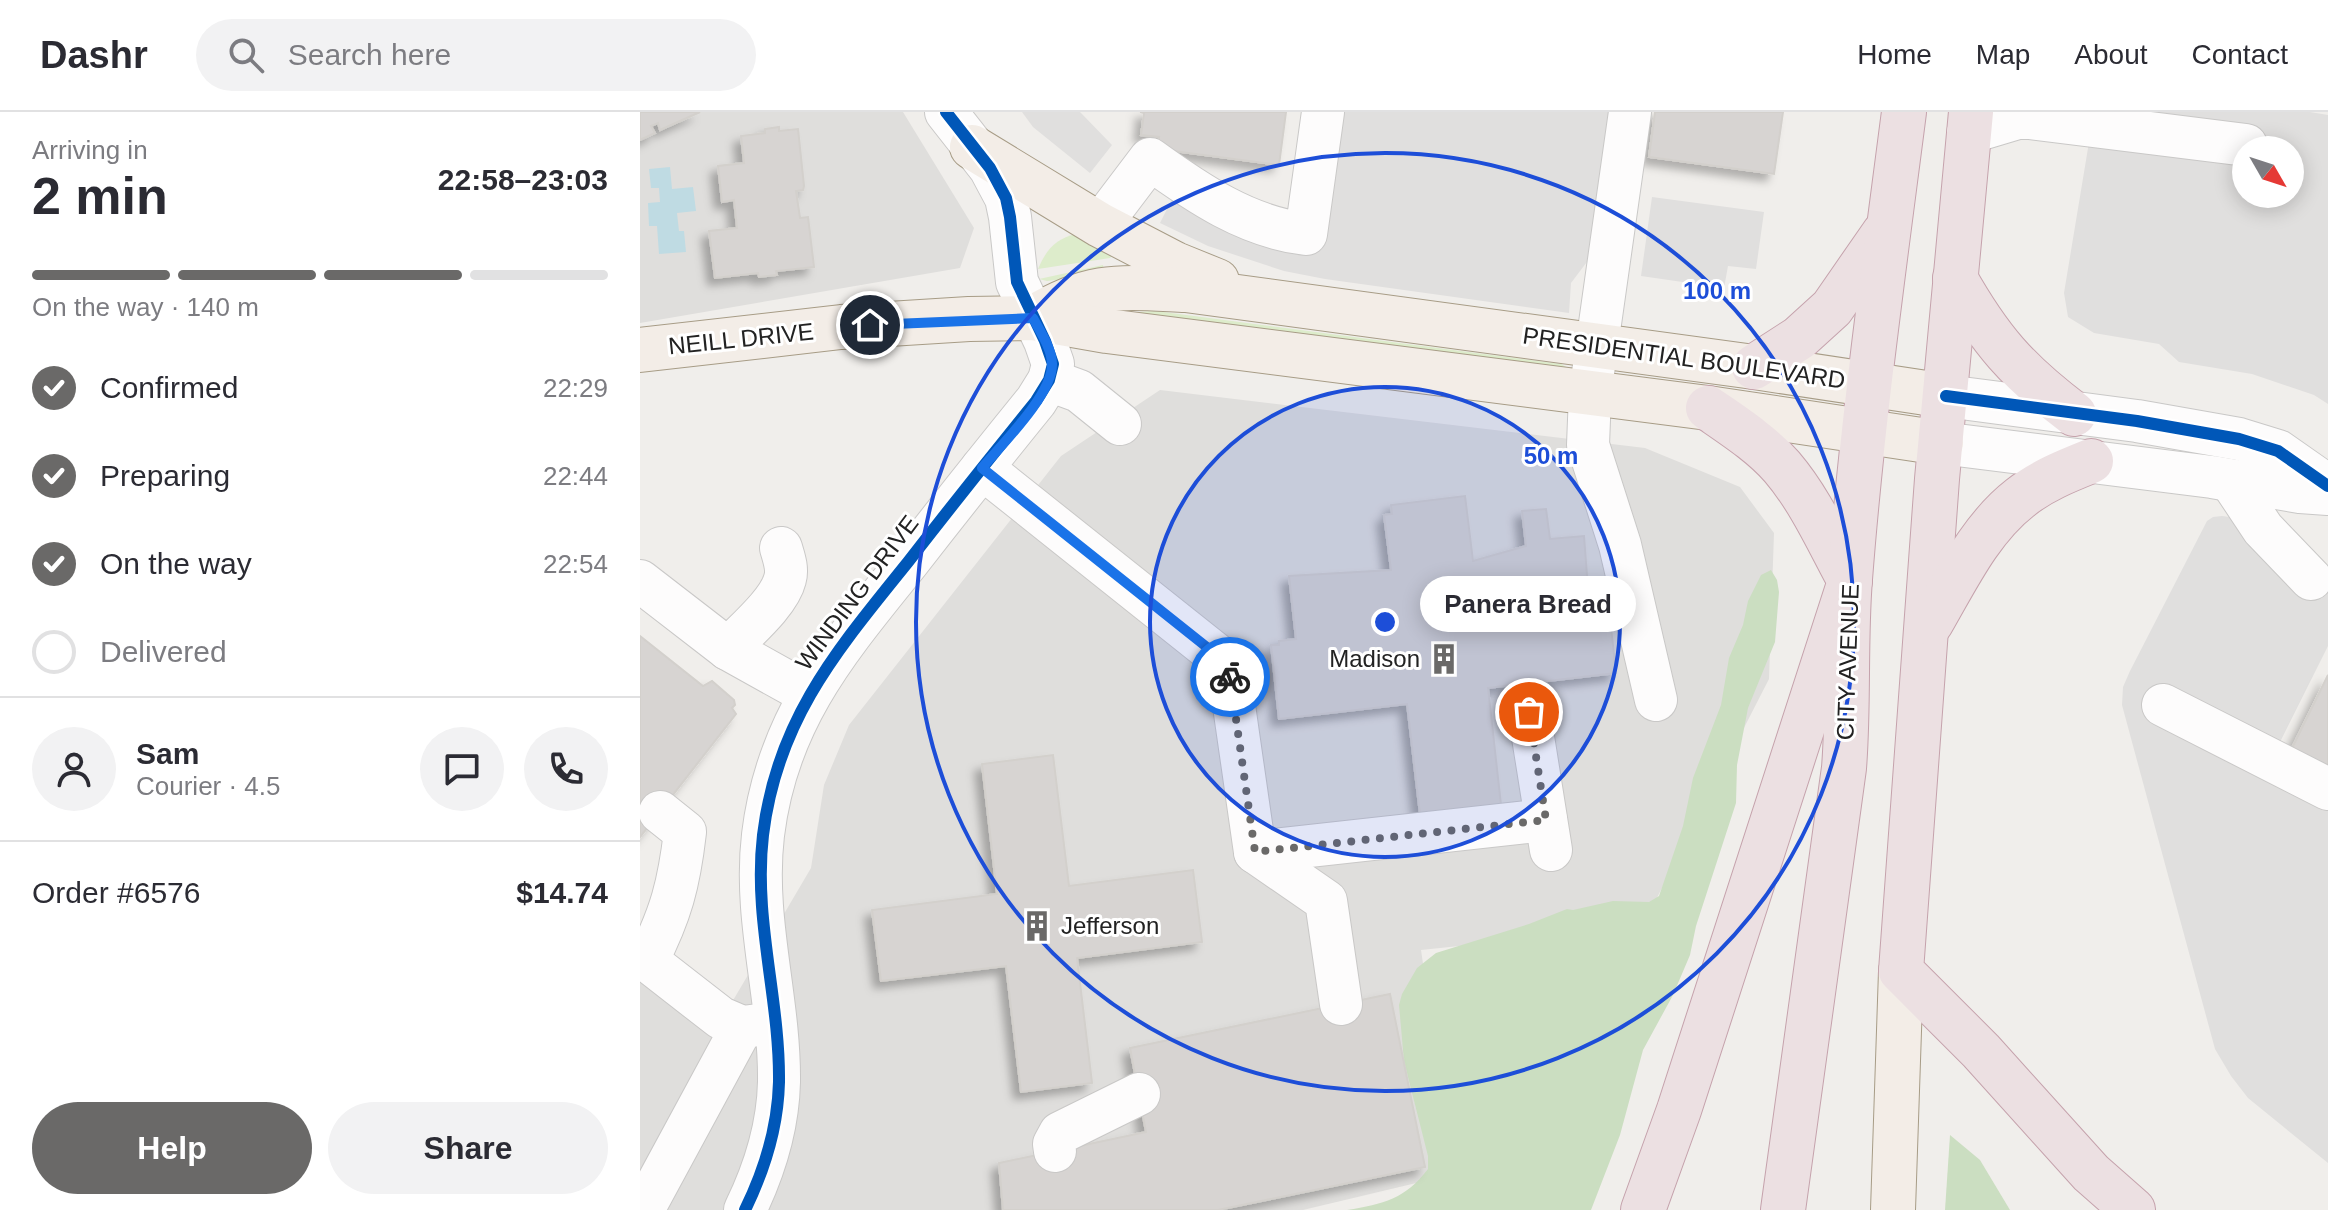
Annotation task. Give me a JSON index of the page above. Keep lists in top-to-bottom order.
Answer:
{
  "streets": {
    "highway": ["CITY AVENUE"],
    "main road": ["NEILL DRIVE", "PRESIDENTIAL BOULEVARD"],
    "street": ["WINDING DRIVE"]
  },
  "crossings": [
    ["NEILL DRIVE", "PRESIDENTIAL BOULEVARD"],
    ["PRESIDENTIAL BOULEVARD", "CITY AVENUE"]
  ],
  "places": {
    "building": ["Madison", "Jefferson"],
    "other": ["Panera Bread"]
  },
  "north": "bottom right",
  "page": {
    "header": "Dashr",
    "search": "Search here",
    "nav": [
      "Home",
      "Map",
      "About",
      "Contact"
    ],
    "heading": ["2 min", "Arriving in", "22:58–23:03"],
    "panel": [
      "Sam",
      "Courier · 4.5",
      "Order #6576",
      "$14.74"
    ],
    "bar": "On the way · 140 m",
    "list": [
      ["Confirmed", "22:29"],
      ["Preparing", "22:44"],
      ["On the way", "22:54"],
      "Delivered"
    ],
    "bubble": "Panera Bread",
    "buttons": ["Help", "Share"]
  },
  "rings": ["100 m", "50 m"]
}
